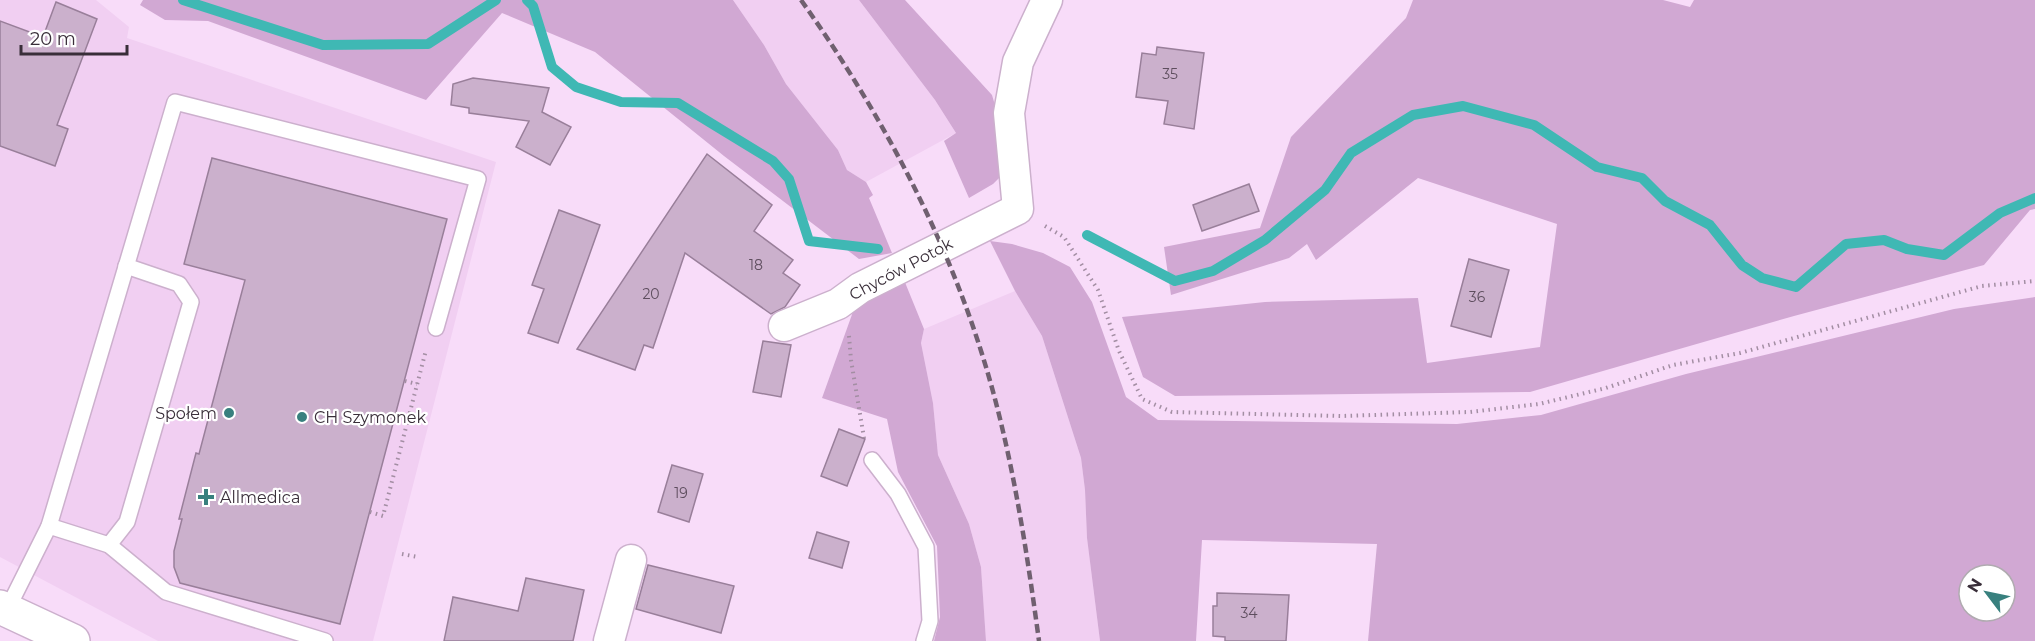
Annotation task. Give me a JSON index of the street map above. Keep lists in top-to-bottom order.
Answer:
{
  "streets": {
    "street": ["Chyców Potok"]
  },
  "places": {
    "other": ["Społem", "CH Szymonek"],
    "health": ["Allmedica"]
  },
  "house_numbers": [
    "35",
    "18",
    "20",
    "36",
    "19",
    "34"
  ],
  "scale_bar": "20 m",
  "north": "top left"
}
